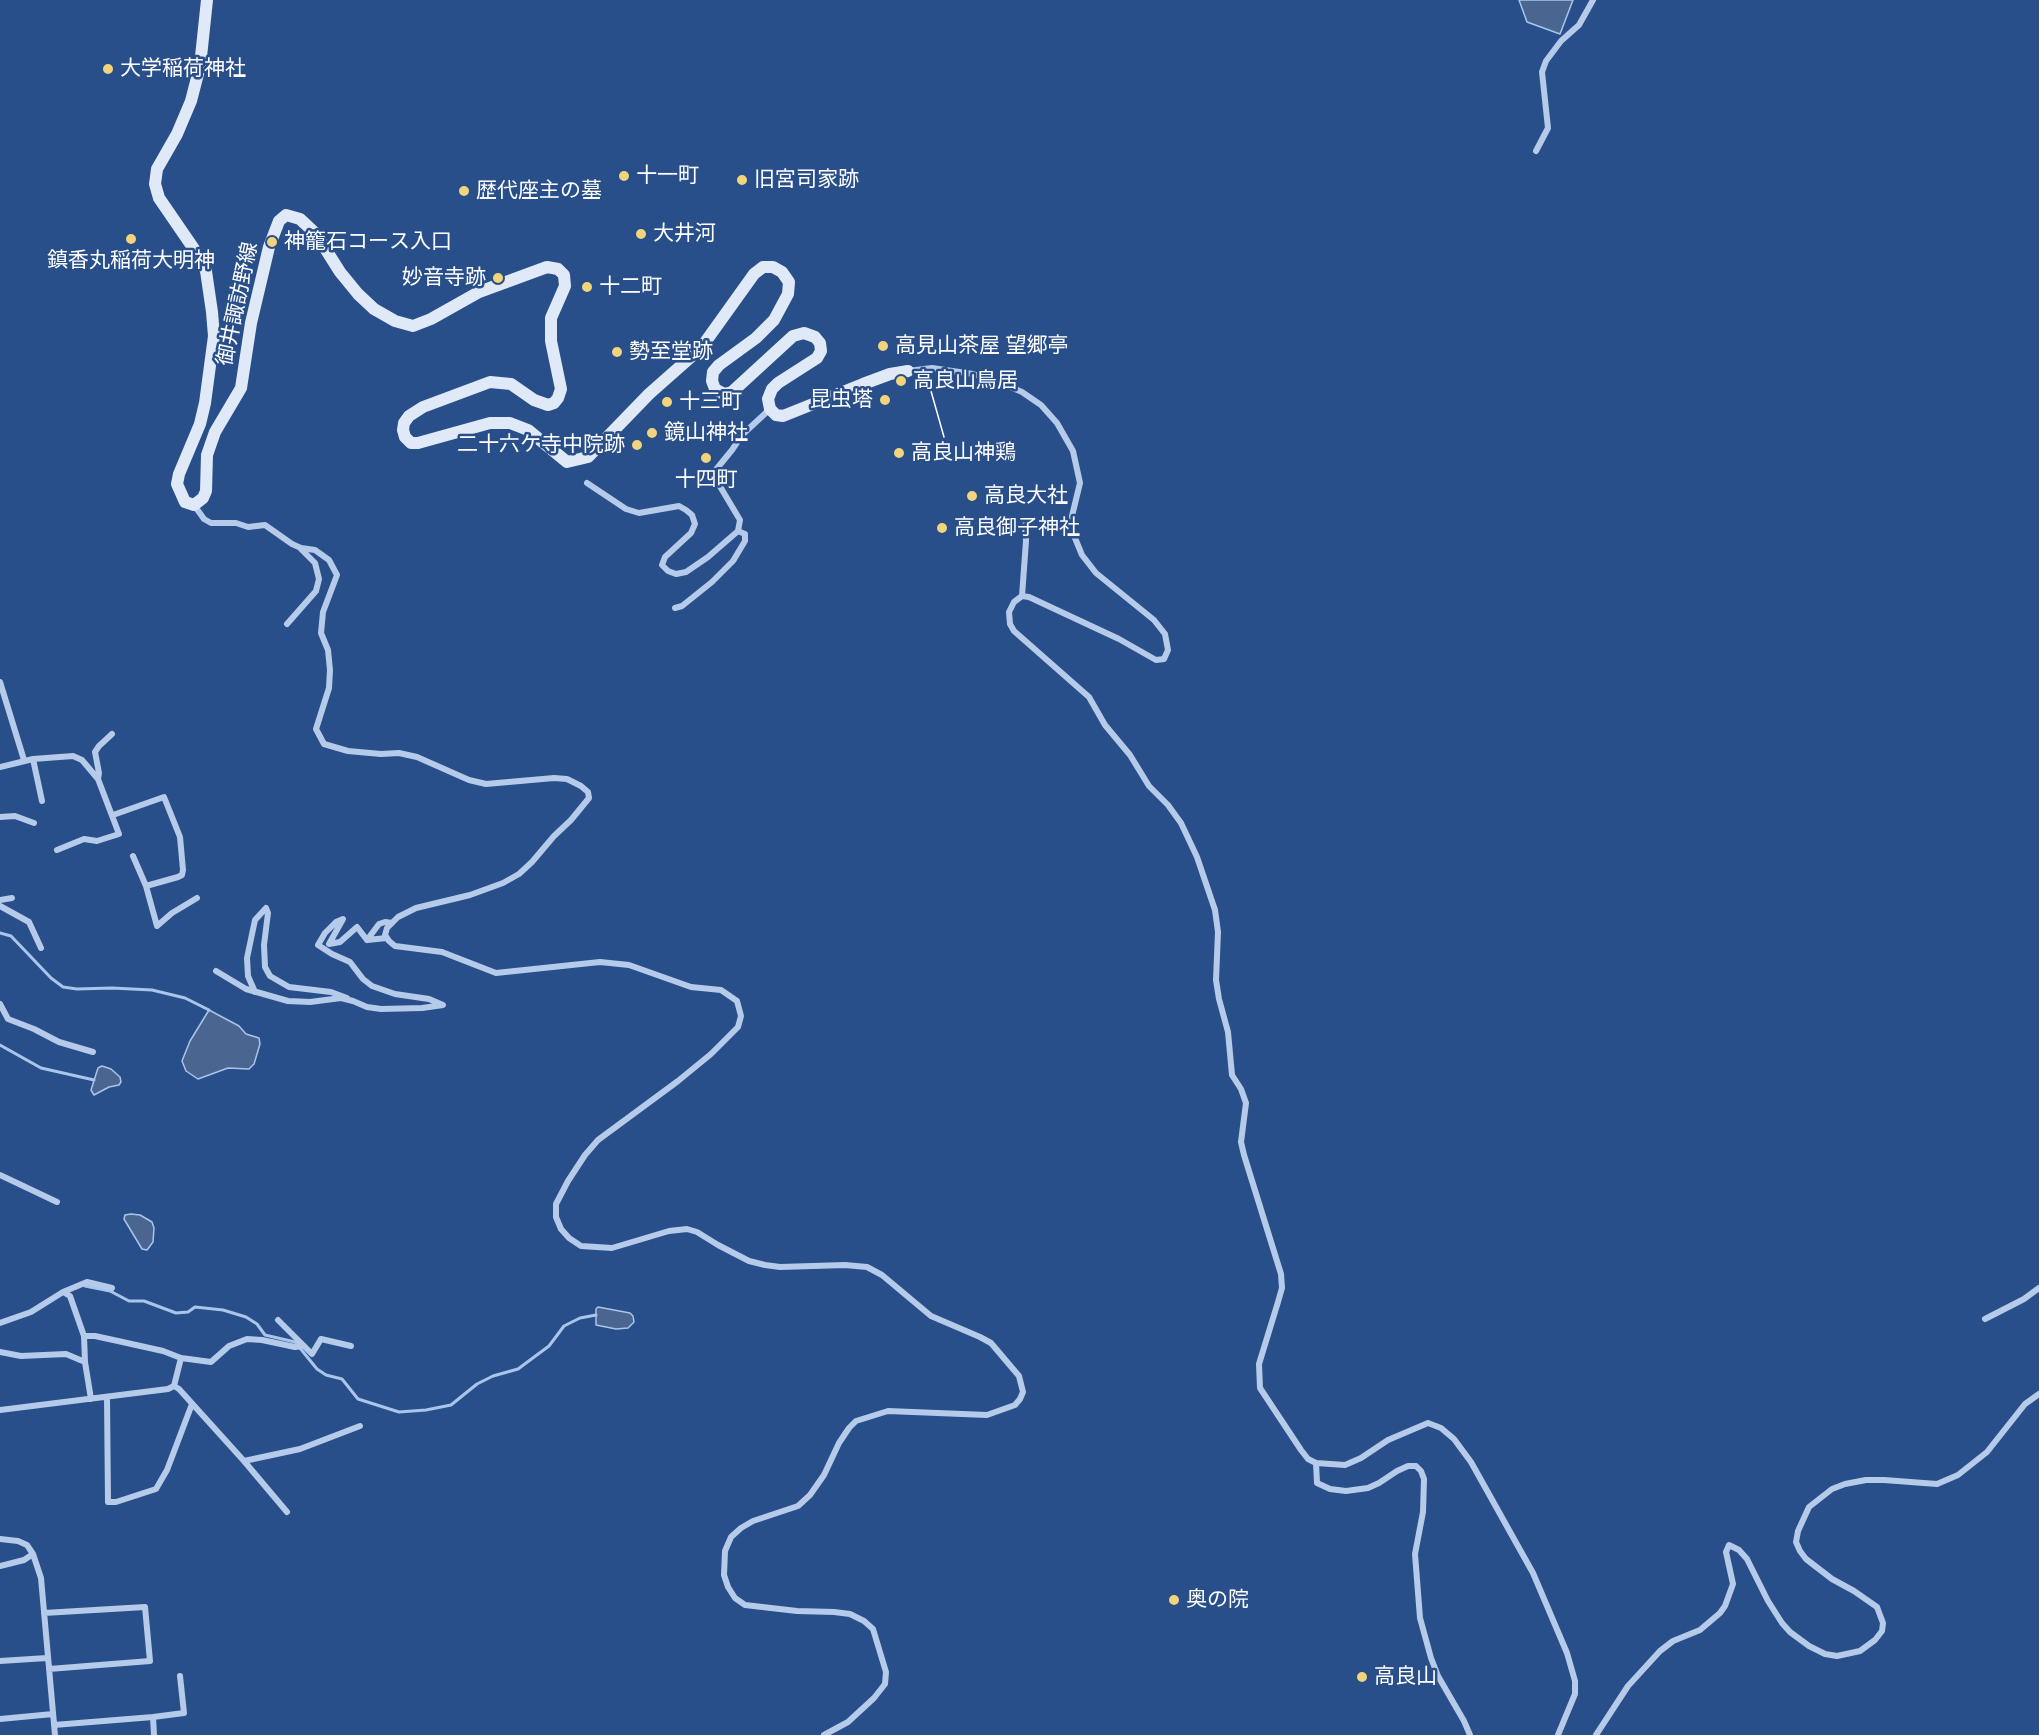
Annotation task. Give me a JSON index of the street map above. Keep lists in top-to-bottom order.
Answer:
{
  "streets": {
    "main road": ["御井諏訪野線"]
  },
  "places": [
    "大学稲荷神社",
    "十一町",
    "旧宮司家跡",
    "歴代座主の墓",
    "大井河",
    "鎮香丸稲荷大明神",
    "神籠石コース入口",
    "妙音寺跡",
    "十二町",
    "高見山茶屋 望郷亭",
    "勢至堂跡",
    "高良山鳥居",
    "昆虫塔",
    "十三町",
    "鏡山神社",
    "二十六ケ寺中院跡",
    "高良山神鶏",
    "十四町",
    "高良大社",
    "高良御子神社",
    "奥の院",
    "高良山"
  ]
}
